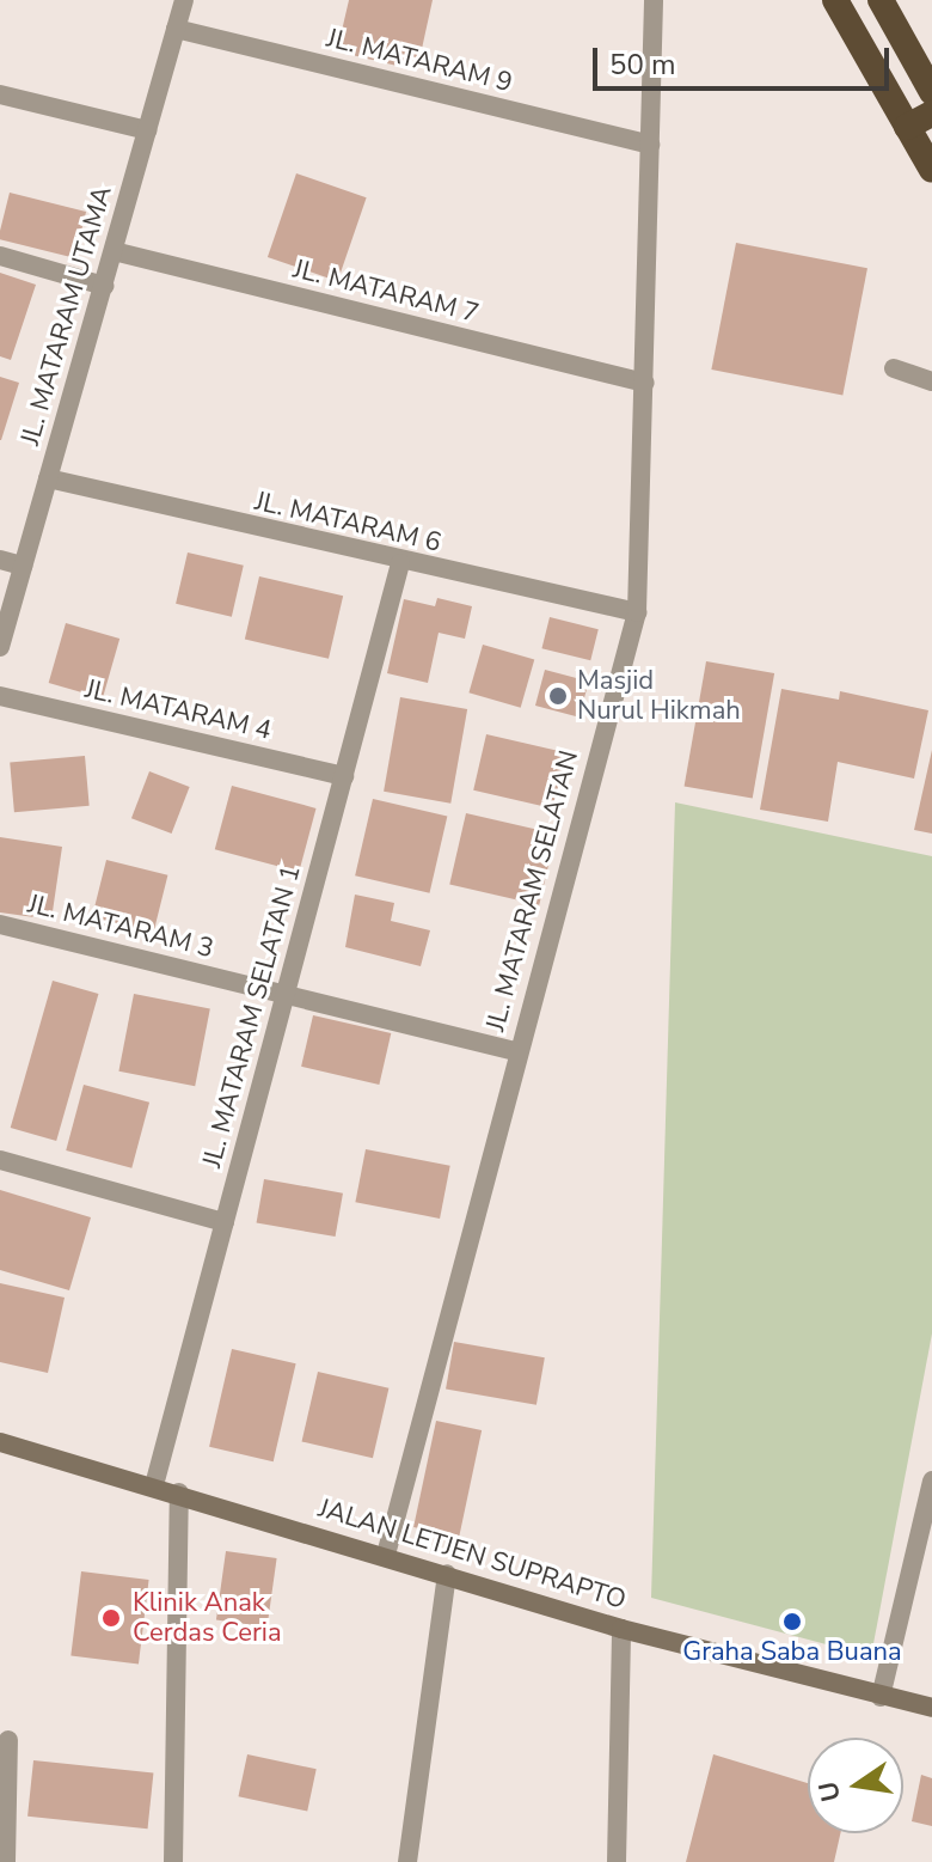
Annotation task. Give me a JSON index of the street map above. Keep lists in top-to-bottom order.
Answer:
{
  "streets": {
    "main road": ["JALAN LETJEN SUPRAPTO"],
    "street": [
      "JL. MATARAM 9",
      "JL. MATARAM 7",
      "JL. MATARAM UTAMA",
      "JL. MATARAM 6",
      "JL. MATARAM 4",
      "JL. MATARAM SELATAN",
      "JL. MATARAM 3",
      "JL. MATARAM SELATAN 1"
    ]
  },
  "crossings": [
    ["JL. MATARAM 9", "JL. MATARAM UTAMA"],
    ["JL. MATARAM 9", "JL. MATARAM SELATAN"],
    ["JL. MATARAM 7", "JL. MATARAM UTAMA"],
    ["JL. MATARAM 7", "JL. MATARAM SELATAN"],
    ["JL. MATARAM UTAMA", "JL. MATARAM 6"],
    ["JL. MATARAM 6", "JL. MATARAM SELATAN"],
    ["JL. MATARAM 6", "JL. MATARAM SELATAN 1"],
    ["JL. MATARAM 4", "JL. MATARAM SELATAN 1"],
    ["JL. MATARAM SELATAN", "JL. MATARAM 3"],
    ["JL. MATARAM SELATAN", "JALAN LETJEN SUPRAPTO"],
    ["JL. MATARAM 3", "JL. MATARAM SELATAN 1"],
    ["JL. MATARAM SELATAN 1", "JALAN LETJEN SUPRAPTO"]
  ],
  "places": ["Masjid Nurul Hikmah", "Klinik Anak Cerdas Ceria", "Graha Saba Buana"],
  "scale_bar": "50 m",
  "north": "left"
}
